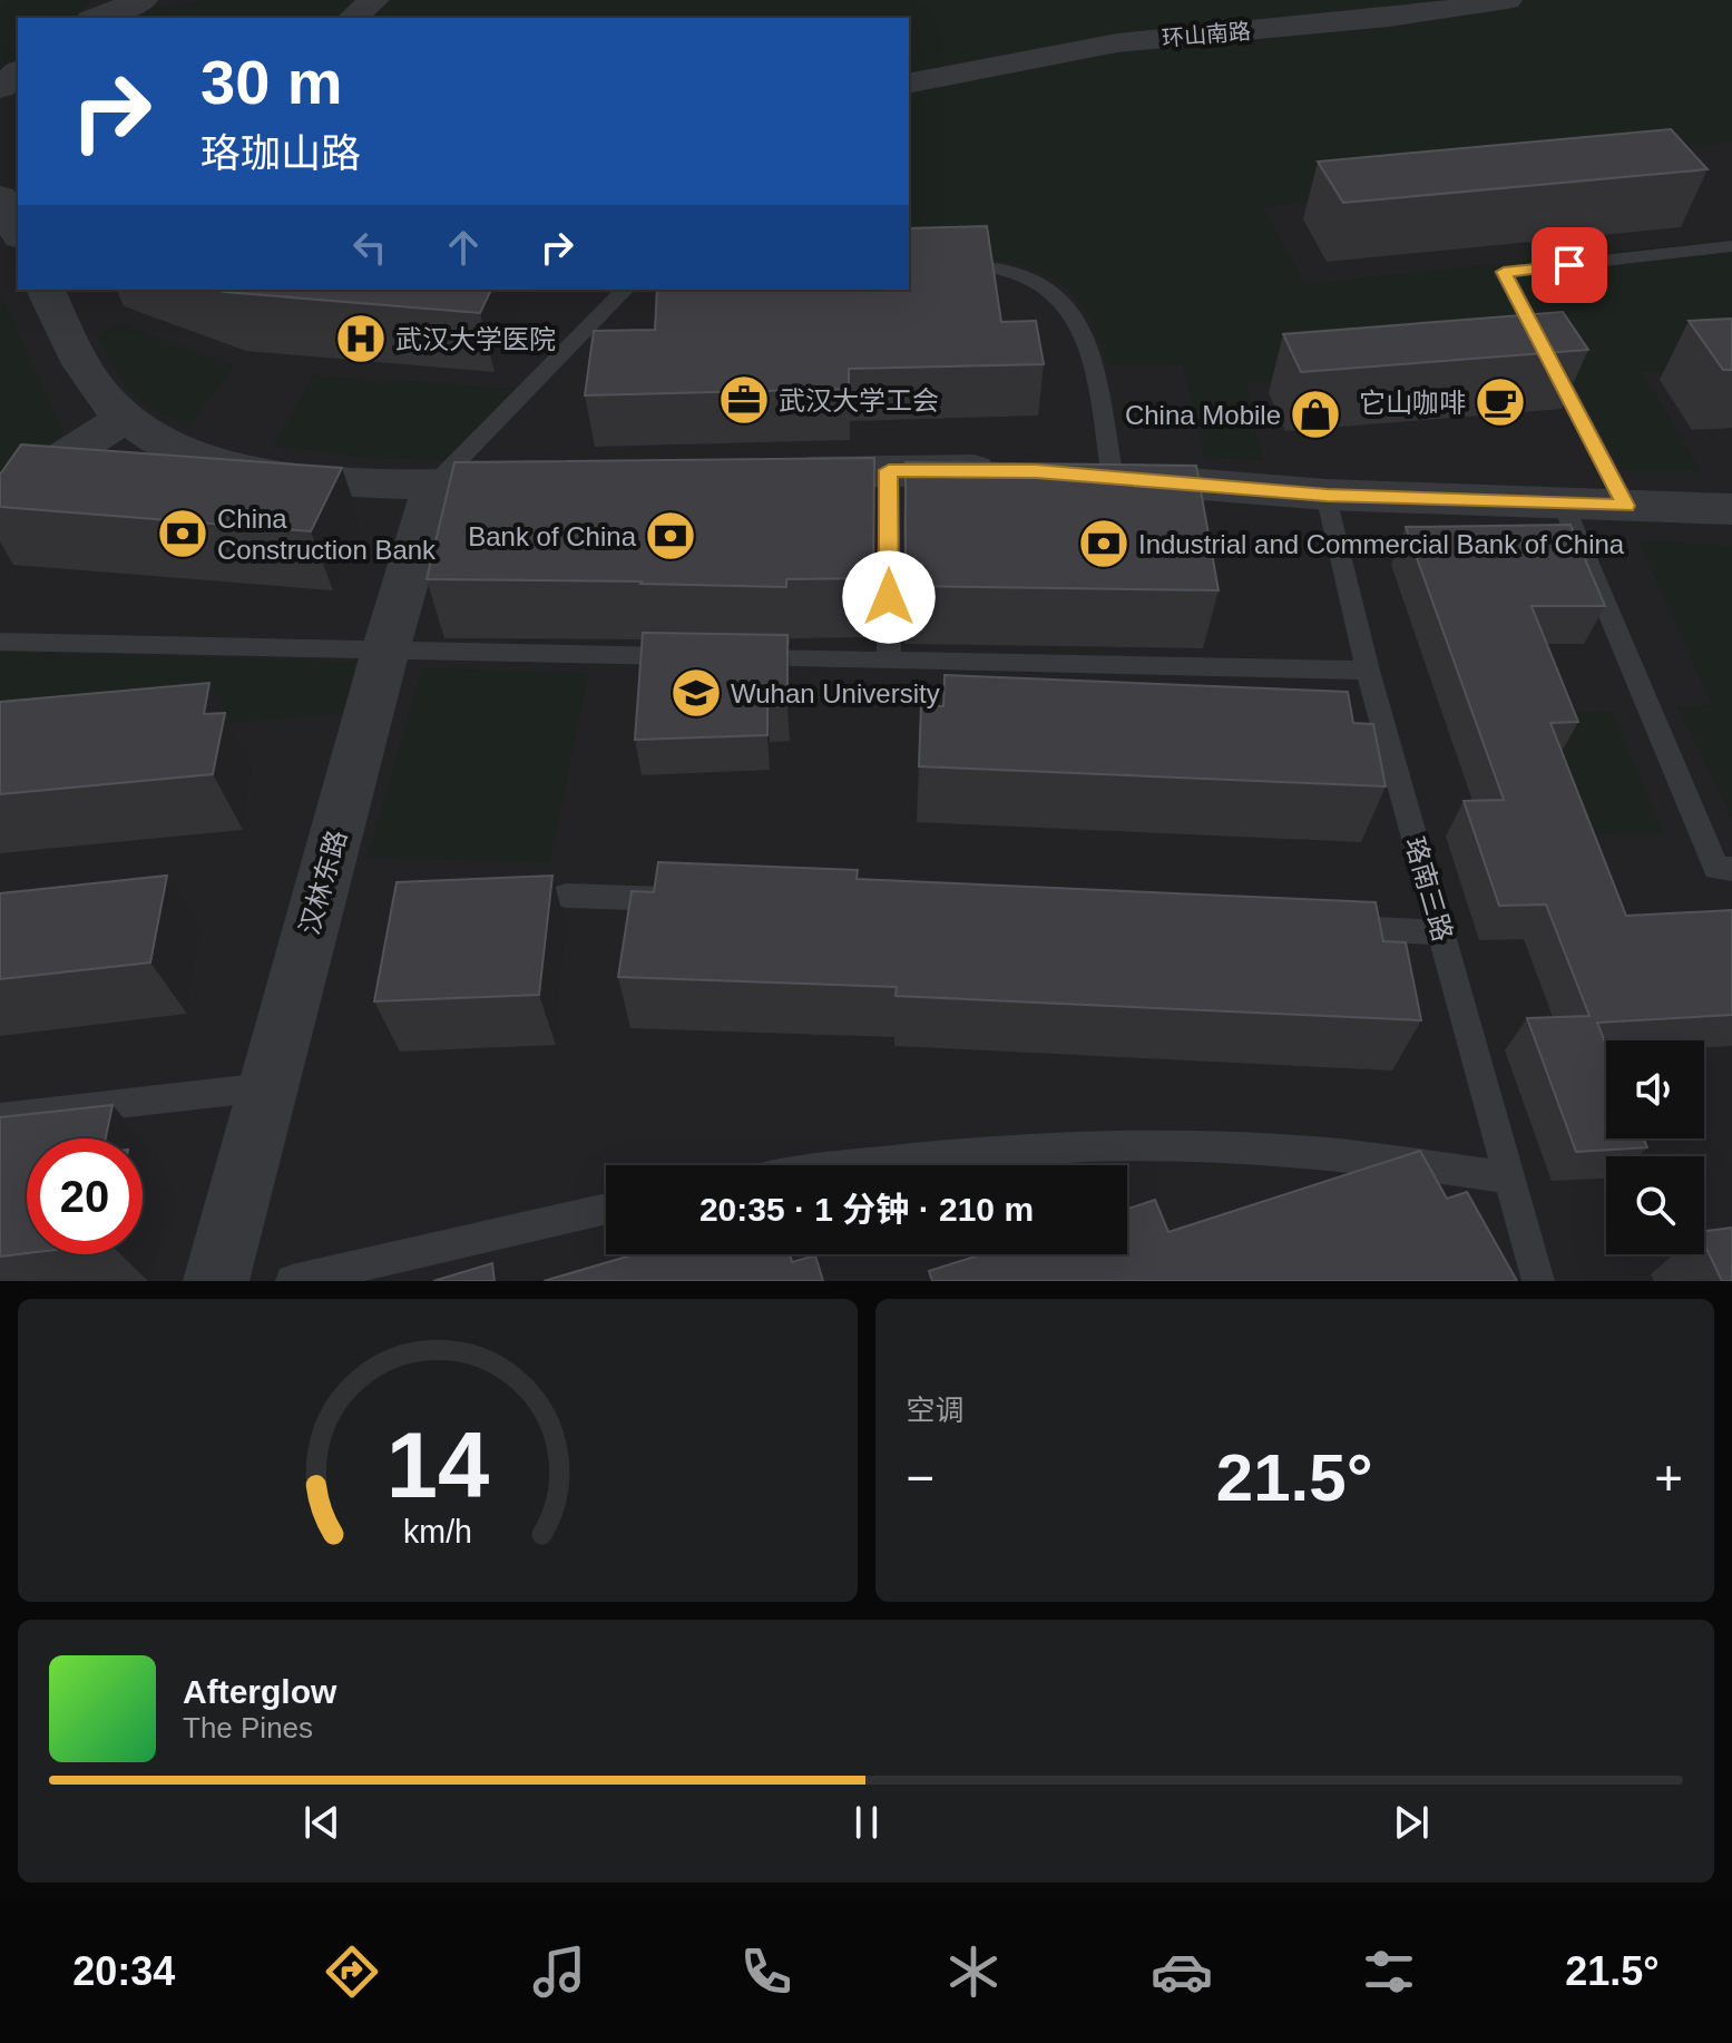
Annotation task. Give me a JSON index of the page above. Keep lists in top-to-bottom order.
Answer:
{
  "streets": {
    "street": ["环山南路", "汉林东路"],
    "lane": ["珞南三路"]
  },
  "places": {
    "hospital": ["武汉大学医院"],
    "office": ["武汉大学工会"],
    "cafe": ["它山咖啡"],
    "shop": ["China Mobile"],
    "bank": ["China Construction Bank", "Bank of China", "Industrial and Commercial Bank of China"],
    "school or university": ["Wuhan University"]
  },
  "page": {
    "turn": ["30 m", "珞珈山路"],
    "limit": "20",
    "trip": "20:35 · 1 分钟 · 210 m",
    "tile": "空调",
    "heat": ["−", "21.5°", "+"],
    "song": ["Afterglow", "The Pines"],
    "tabs": ["20:34", "21.5°"],
    "gauge": ["14", "km/h"]
  }
}
